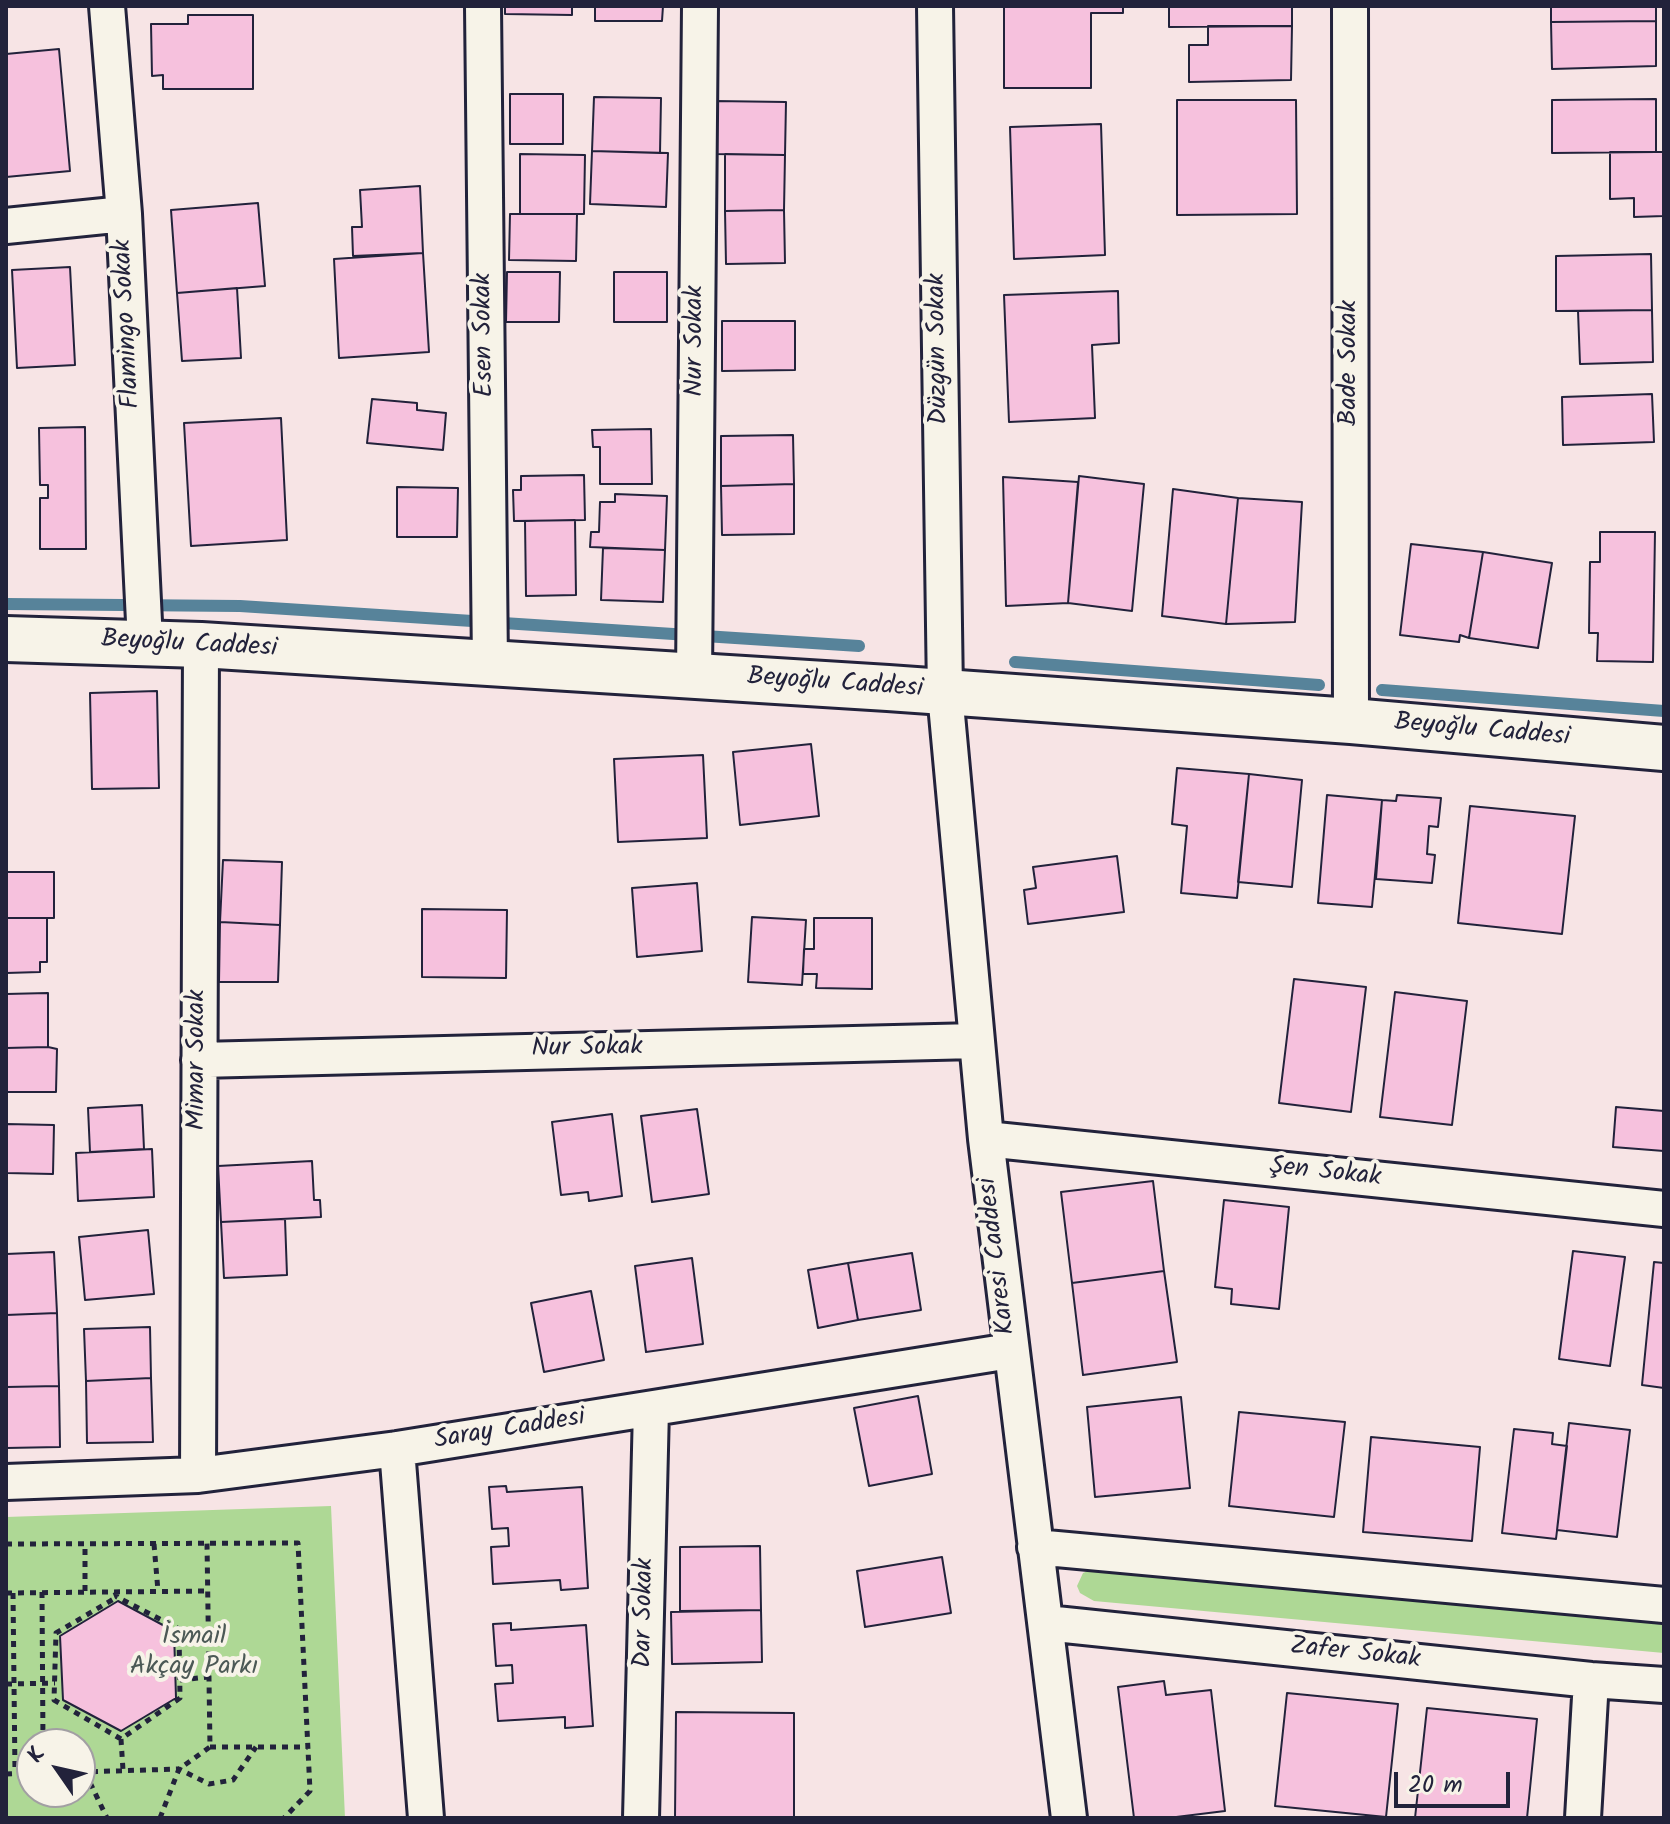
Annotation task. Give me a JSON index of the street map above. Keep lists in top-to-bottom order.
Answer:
{
  "streets": {
    "main road": ["Beyoğlu Caddesi"],
    "street": [
      "Flamingo Sokak",
      "Esen Sokak",
      "Nur Sokak",
      "Düzgün Sokak",
      "Bade Sokak",
      "Mimar Sokak",
      "Şen Sokak",
      "Karesi Caddesi",
      "Saray Caddesi",
      "Dar Sokak",
      "Zafer Sokak"
    ]
  },
  "crossings": [
    ["Flamingo Sokak", "Beyoğlu Caddesi"],
    ["Esen Sokak", "Beyoğlu Caddesi"],
    ["Nur Sokak", "Beyoğlu Caddesi"],
    ["Nur Sokak", "Mimar Sokak"],
    ["Nur Sokak", "Karesi Caddesi"],
    ["Düzgün Sokak", "Beyoğlu Caddesi"],
    ["Düzgün Sokak", "Karesi Caddesi"],
    ["Bade Sokak", "Beyoğlu Caddesi"],
    ["Beyoğlu Caddesi", "Mimar Sokak"],
    ["Beyoğlu Caddesi", "Karesi Caddesi"],
    ["Mimar Sokak", "Saray Caddesi"],
    ["Şen Sokak", "Karesi Caddesi"],
    ["Karesi Caddesi", "Saray Caddesi"],
    ["Karesi Caddesi", "Zafer Sokak"],
    ["Saray Caddesi", "Dar Sokak"]
  ],
  "parks": ["İsmail Akçay Parkı"],
  "scale_bar": "20 m",
  "north": "top left"
}
